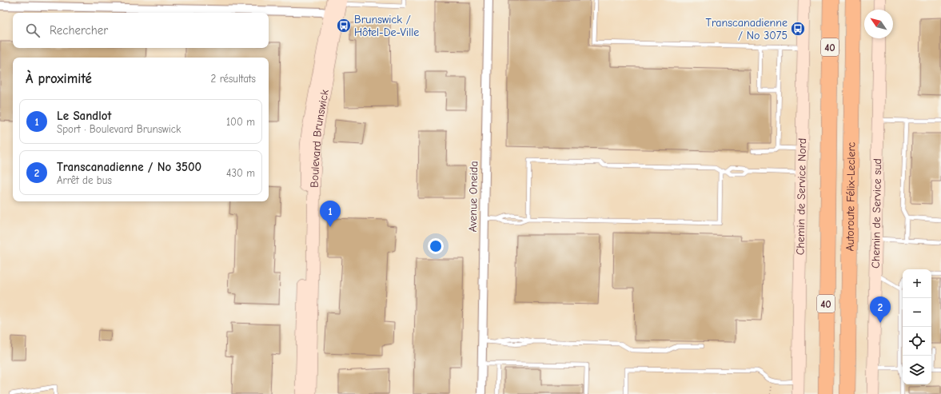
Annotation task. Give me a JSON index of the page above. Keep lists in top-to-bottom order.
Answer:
{
  "streets": {
    "highway": ["40", "Autoroute Félix-Leclerc"],
    "main road": ["Boulevard Brunswick", "Chemin de Service Nord", "Chemin de Service sud"],
    "street": ["Avenue Oneida"]
  },
  "places": {
    "bus stop": ["Brunswick / Hôtel-De-Ville", "Transcanadienne / No 3075"]
  },
  "north": "top left",
  "page": {
    "search": "Rechercher",
    "heading": ["À proximité", "2 résultats"],
    "list": [
      {
        "mark": "1",
        "name": "Le Sandlot",
        "note": "Sport · Boulevard Brunswick",
        "value": "100 m"
      },
      {
        "mark": "2",
        "name": "Transcanadienne / No 3500",
        "note": "Arrêt de bus",
        "value": "430 m"
      }
    ],
    "pins": ["1", "2"],
    "map_buttons": ["+", "−"]
  }
}
